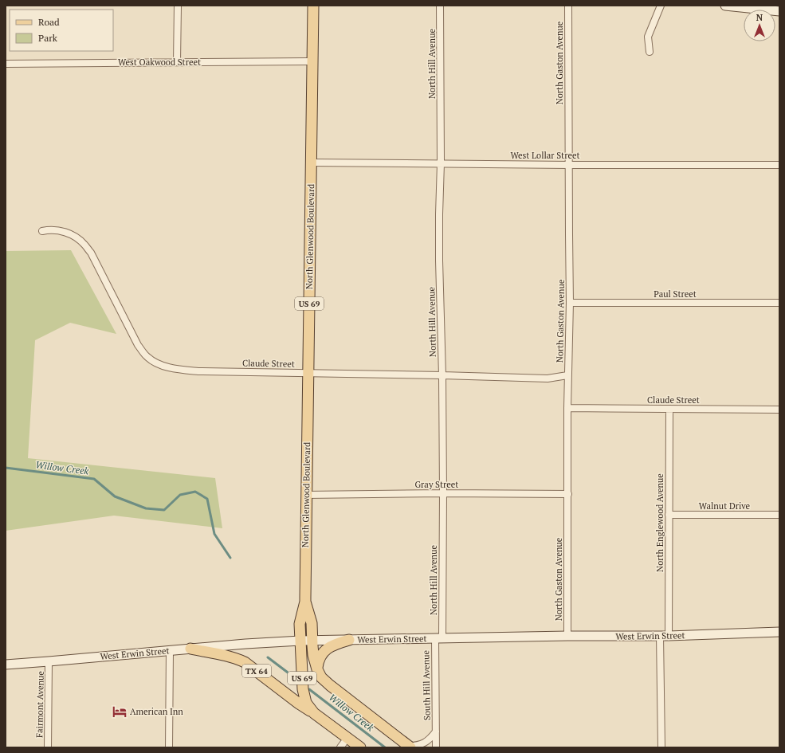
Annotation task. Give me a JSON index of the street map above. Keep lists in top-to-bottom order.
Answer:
{
  "streets": {
    "main road": [
      "North Glenwood Boulevard",
      "US 69",
      "West Erwin Street",
      "TX 64"
    ],
    "street": [
      "West Oakwood Street",
      "North Gaston Avenue",
      "North Hill Avenue",
      "West Lollar Street",
      "Paul Street",
      "Claude Street",
      "Gray Street",
      "Walnut Drive",
      "North Englewood Avenue",
      "South Hill Avenue",
      "Fairmont Avenue"
    ]
  },
  "crossings": [
    ["West Oakwood Street", "North Glenwood Boulevard"],
    ["North Gaston Avenue", "West Lollar Street"],
    ["North Gaston Avenue", "Paul Street"],
    ["North Gaston Avenue", "Claude Street"],
    ["North Gaston Avenue", "Gray Street"],
    ["North Gaston Avenue", "West Erwin Street"],
    ["North Hill Avenue", "West Lollar Street"],
    ["North Hill Avenue", "Claude Street"],
    ["North Hill Avenue", "Gray Street"],
    ["North Hill Avenue", "West Erwin Street"],
    ["North Hill Avenue", "South Hill Avenue"],
    ["West Lollar Street", "North Glenwood Boulevard"],
    ["North Glenwood Boulevard", "US 69"],
    ["North Glenwood Boulevard", "Claude Street"],
    ["North Glenwood Boulevard", "Gray Street"],
    ["North Glenwood Boulevard", "West Erwin Street"],
    ["US 69", "West Erwin Street"],
    ["US 69", "TX 64"],
    ["US 69", "South Hill Avenue"],
    ["Claude Street", "North Englewood Avenue"],
    ["Walnut Drive", "North Englewood Avenue"],
    ["North Englewood Avenue", "West Erwin Street"],
    ["West Erwin Street", "TX 64"],
    ["West Erwin Street", "South Hill Avenue"],
    ["West Erwin Street", "Fairmont Avenue"]
  ],
  "water": ["Willow Creek"],
  "places": {
    "hotel": ["American Inn"]
  },
  "legend": ["Road", "Park"],
  "north": "top"
}
